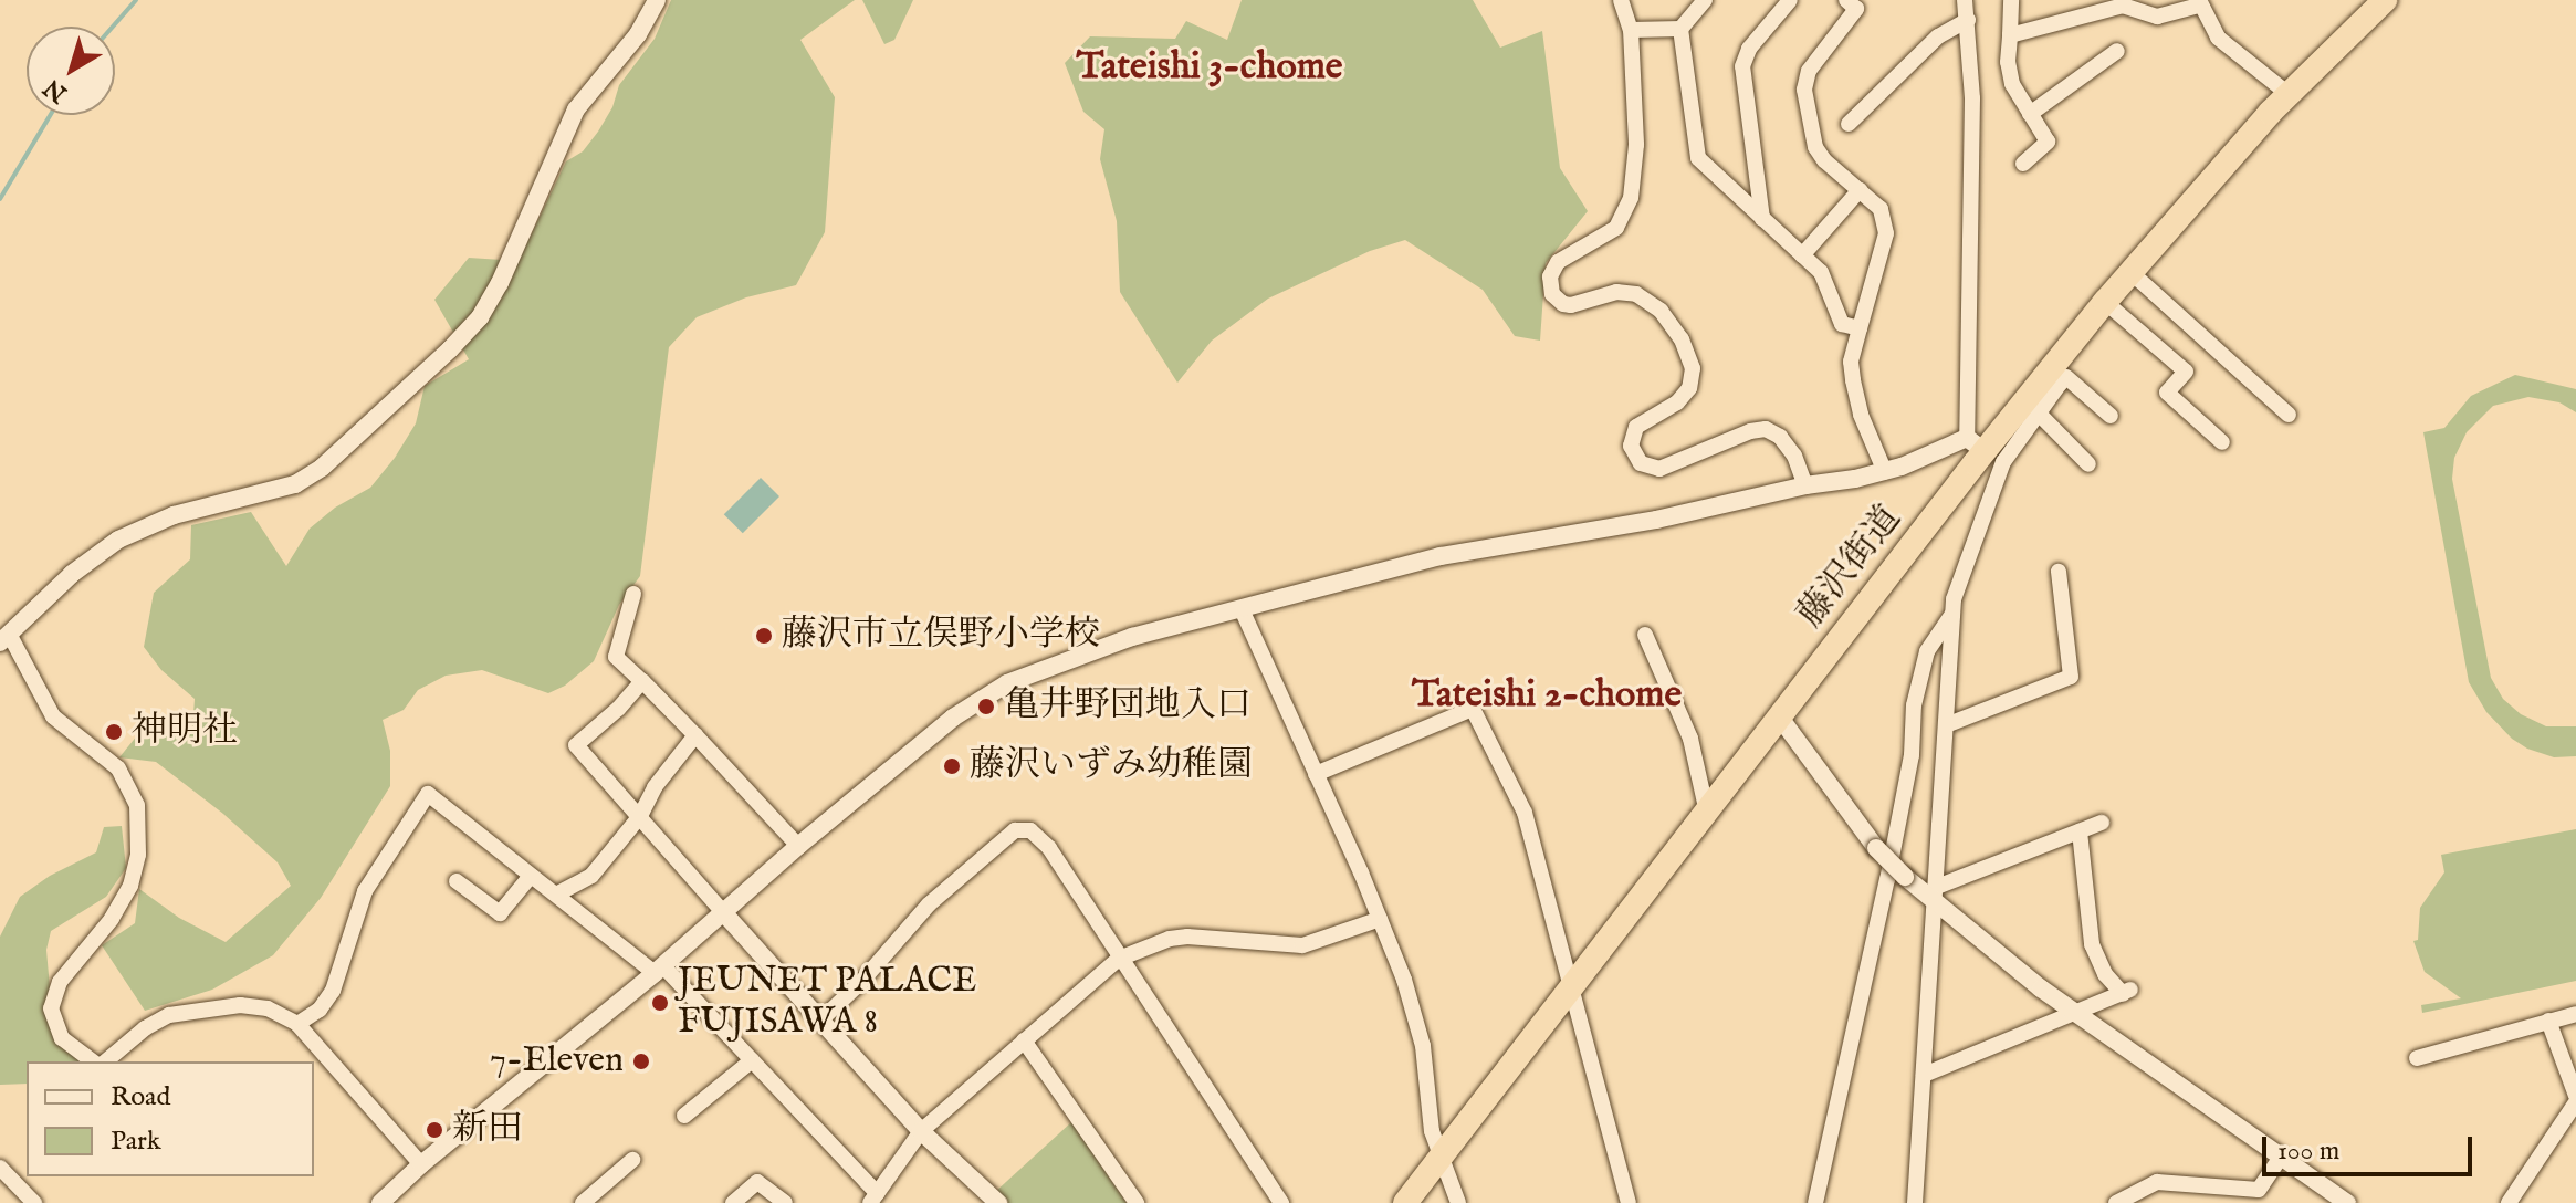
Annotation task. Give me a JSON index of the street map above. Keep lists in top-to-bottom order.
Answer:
{
  "streets": {
    "highway": ["藤沢街道"]
  },
  "districts": ["Tateishi 3-chome", "Tateishi 2-chome"],
  "places": [
    "藤沢市立俣野小学校",
    "亀井野団地入口",
    "神明社",
    "藤沢いずみ幼稚園",
    "JEUNET PALACE FUJISAWA 8",
    "7-Eleven",
    "新田"
  ],
  "legend": ["Road", "Park"],
  "scale_bar": "100 m",
  "north": "bottom left"
}
